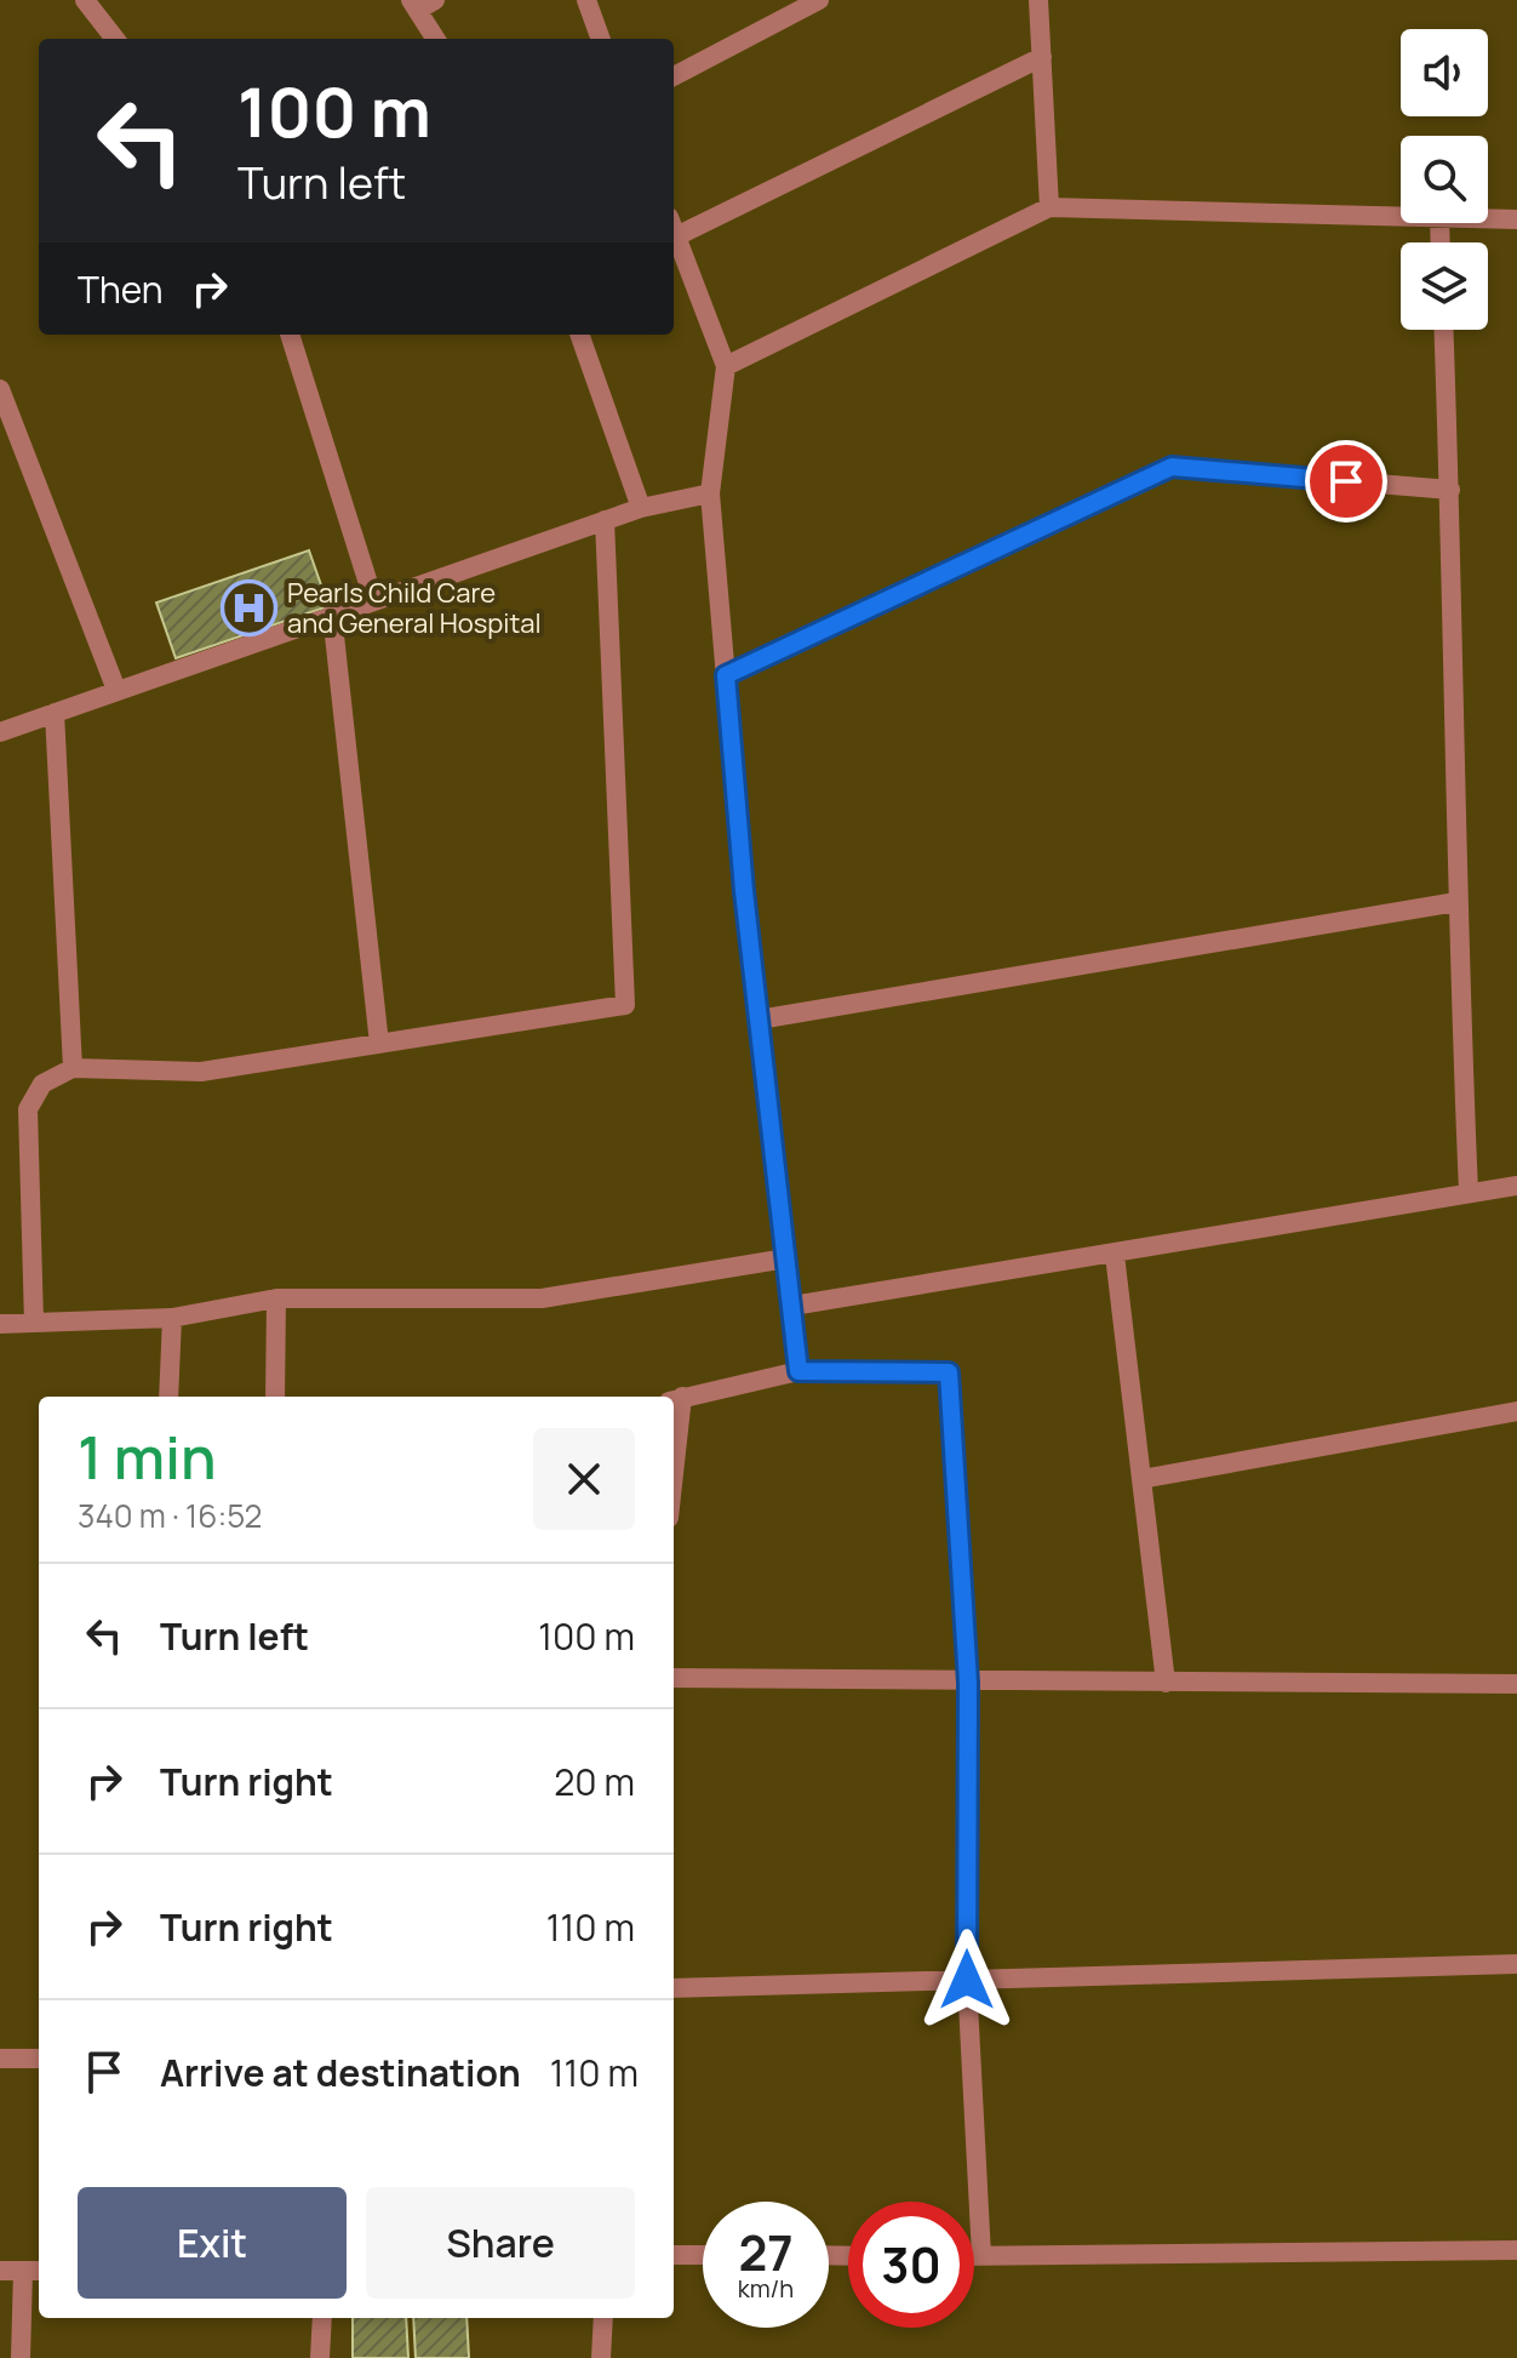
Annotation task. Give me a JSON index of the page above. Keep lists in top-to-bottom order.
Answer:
{
  "places": {
    "hospital": ["Pearls Child Care and General Hospital"]
  },
  "page": {
    "turn": ["100 m", "Turn left"],
    "then": "Then",
    "heading": ["1 min", "340 m · 16:52"],
    "list": [
      {
        "name": "Turn left",
        "value": "100 m"
      },
      {
        "name": "Turn right",
        "value": "20 m"
      },
      {
        "name": "Turn right",
        "value": "110 m"
      },
      {
        "name": "Arrive at destination",
        "value": "110 m"
      }
    ],
    "buttons": ["Exit", "Share"],
    "speed": "27 km/h",
    "limit": "30"
  }
}
